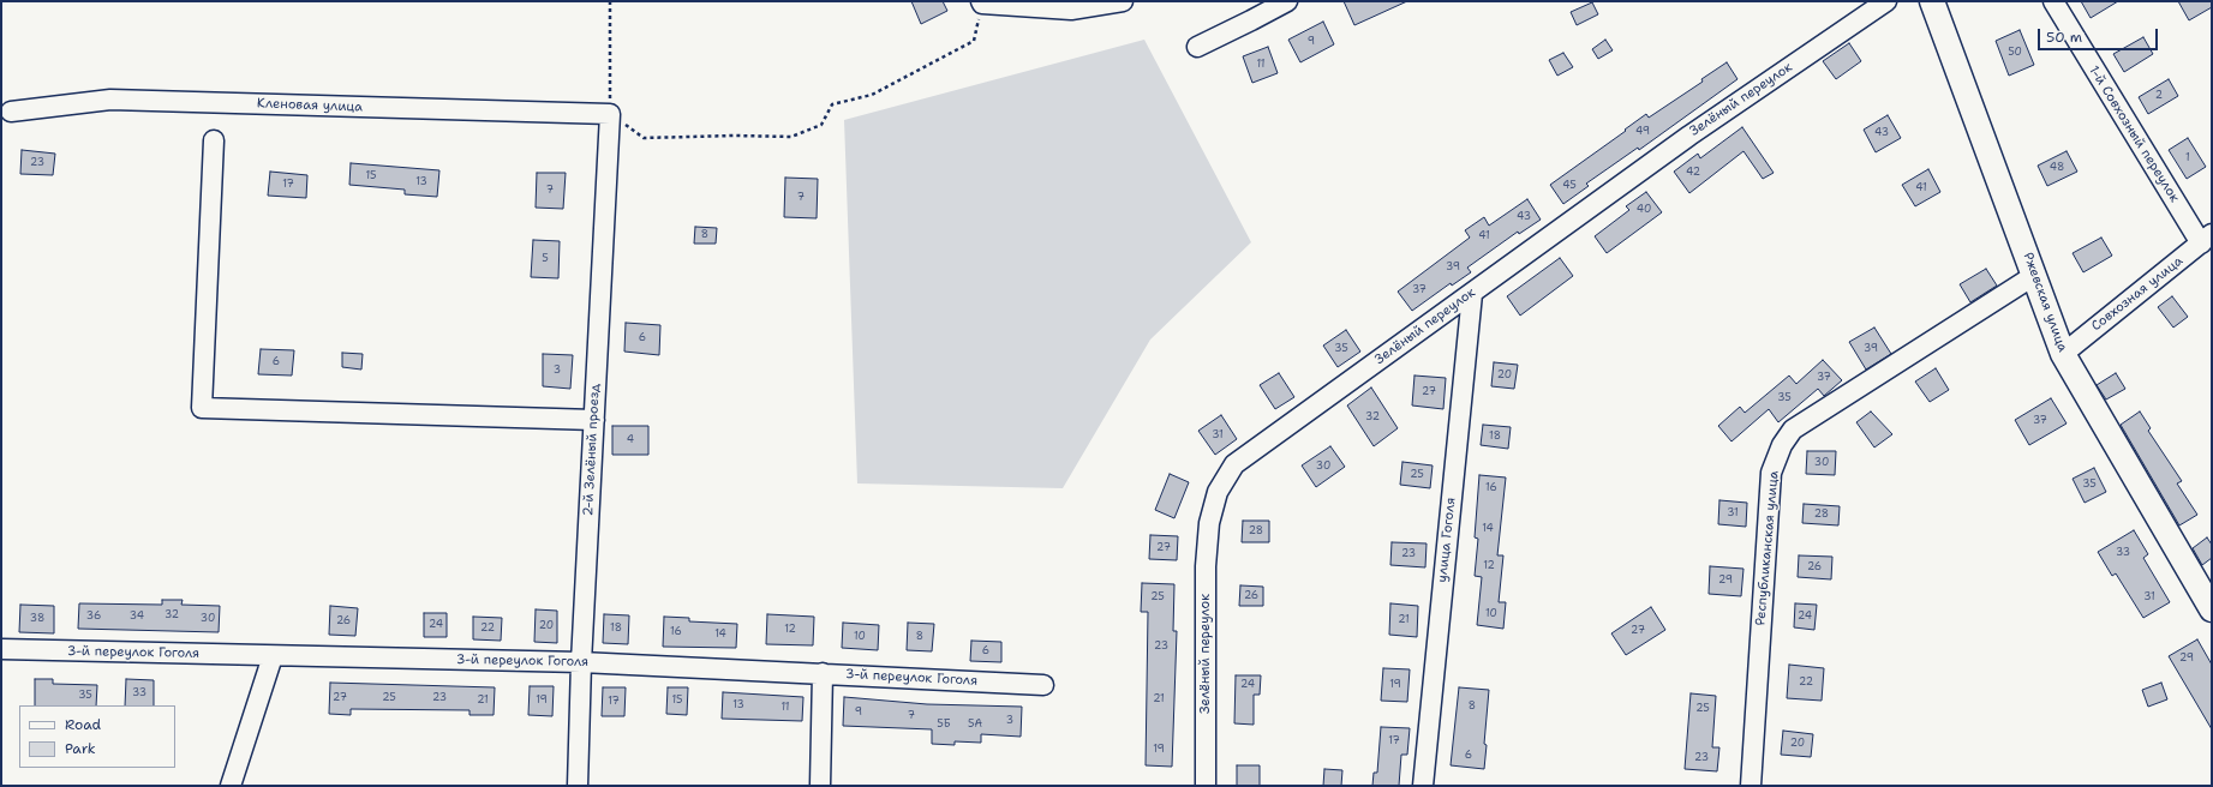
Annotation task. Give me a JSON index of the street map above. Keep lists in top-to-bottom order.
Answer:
{
  "streets": {
    "main road": ["Ржевская улица"],
    "street": [
      "Зелёный переулок",
      "Кленовая улица",
      "1-й Совхозный переулок",
      "Совхозная улица",
      "2-й Зелёный проезд",
      "улица Гоголя",
      "Республиканская улица",
      "3-й переулок Гоголя"
    ]
  },
  "crossings": [
    ["Зелёный переулок", "улица Гоголя"],
    ["Кленовая улица", "2-й Зелёный проезд"],
    ["1-й Совхозный переулок", "Совхозная улица"],
    ["Совхозная улица", "Ржевская улица"],
    ["Ржевская улица", "Республиканская улица"],
    ["2-й Зелёный проезд", "3-й переулок Гоголя"]
  ],
  "house_numbers": [
    "9",
    "50",
    "11",
    "2",
    "49",
    "43",
    "1",
    "23",
    "48",
    "42",
    "15",
    "13",
    "17",
    "45",
    "41",
    "7",
    "7",
    "40",
    "43",
    "8",
    "41",
    "5",
    "39",
    "37",
    "6",
    "35",
    "39",
    "6",
    "3",
    "20",
    "37",
    "27",
    "35",
    "32",
    "37",
    "31",
    "18",
    "4",
    "30",
    "30",
    "25",
    "35",
    "16",
    "31",
    "28",
    "14",
    "28",
    "27",
    "33",
    "23",
    "12",
    "26",
    "29",
    "26",
    "25",
    "31",
    "10",
    "32",
    "36",
    "34",
    "24",
    "38",
    "30",
    "21",
    "26",
    "24",
    "20",
    "22",
    "18",
    "12",
    "27",
    "16",
    "14",
    "10",
    "8",
    "23",
    "6",
    "29",
    "22",
    "24",
    "19",
    "33",
    "35",
    "27",
    "25",
    "23",
    "21",
    "21",
    "19",
    "15",
    "17",
    "13",
    "8",
    "11",
    "25",
    "9",
    "7",
    "3",
    "5Б",
    "5А",
    "17",
    "20",
    "19",
    "6",
    "23"
  ],
  "legend": ["Road", "Park"],
  "scale_bar": "50 m"
}
